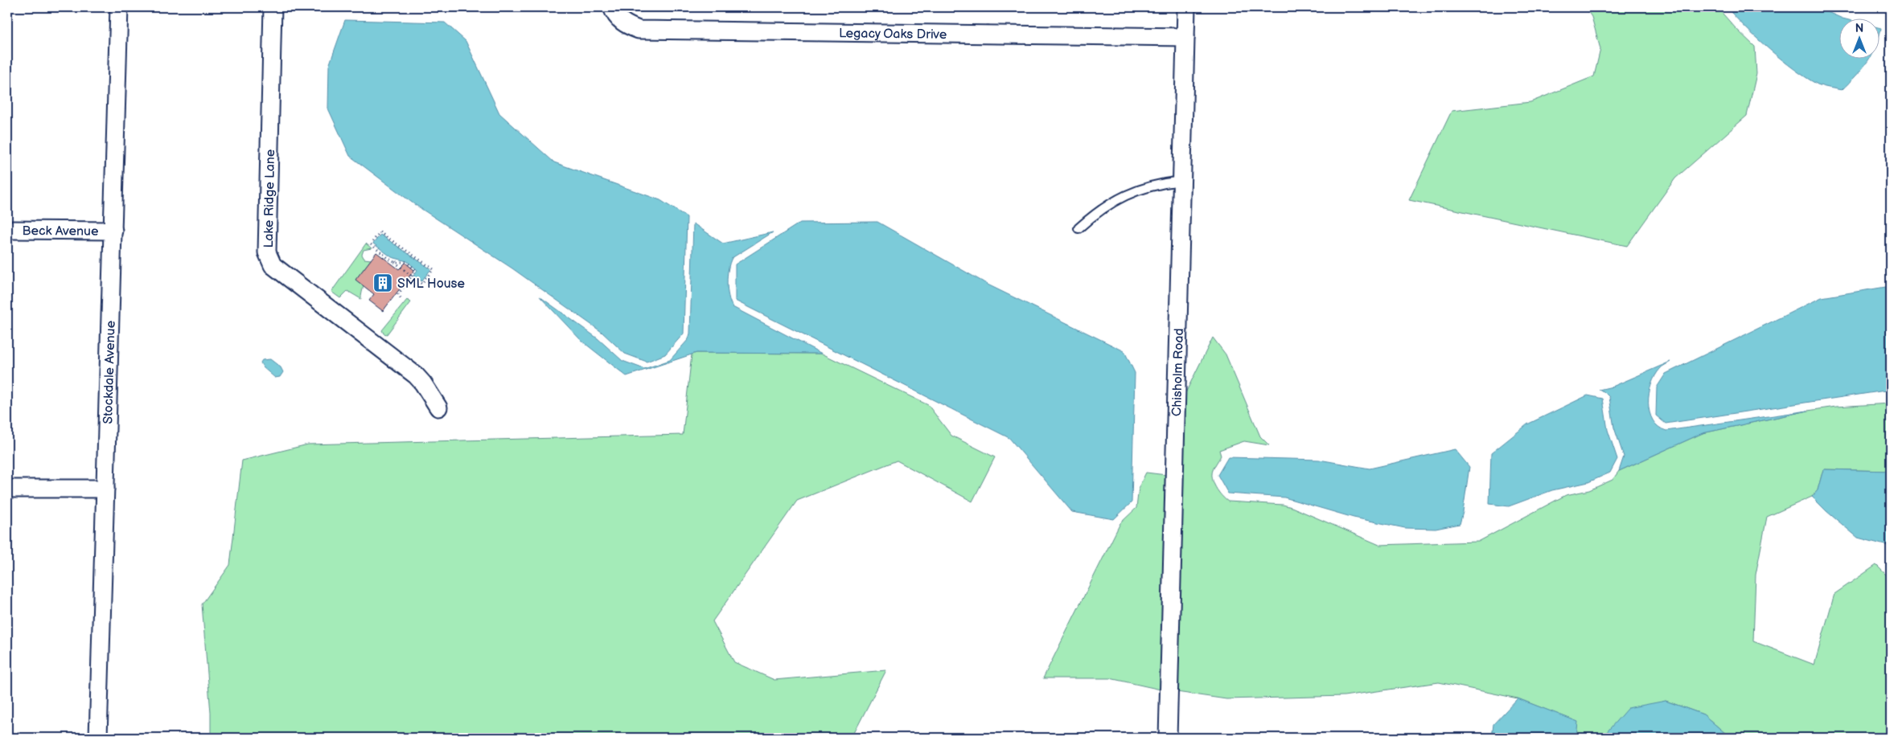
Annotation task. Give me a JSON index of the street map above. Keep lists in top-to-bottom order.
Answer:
{
  "streets": {
    "street": [
      "Legacy Oaks Drive",
      "Lake Ridge Lane",
      "Beck Avenue",
      "Chisholm Road",
      "Stockdale Avenue"
    ]
  },
  "crossings": [
    ["Legacy Oaks Drive", "Chisholm Road"],
    ["Beck Avenue", "Stockdale Avenue"]
  ],
  "places": {
    "building": ["SML House"]
  },
  "north": "top"
}
